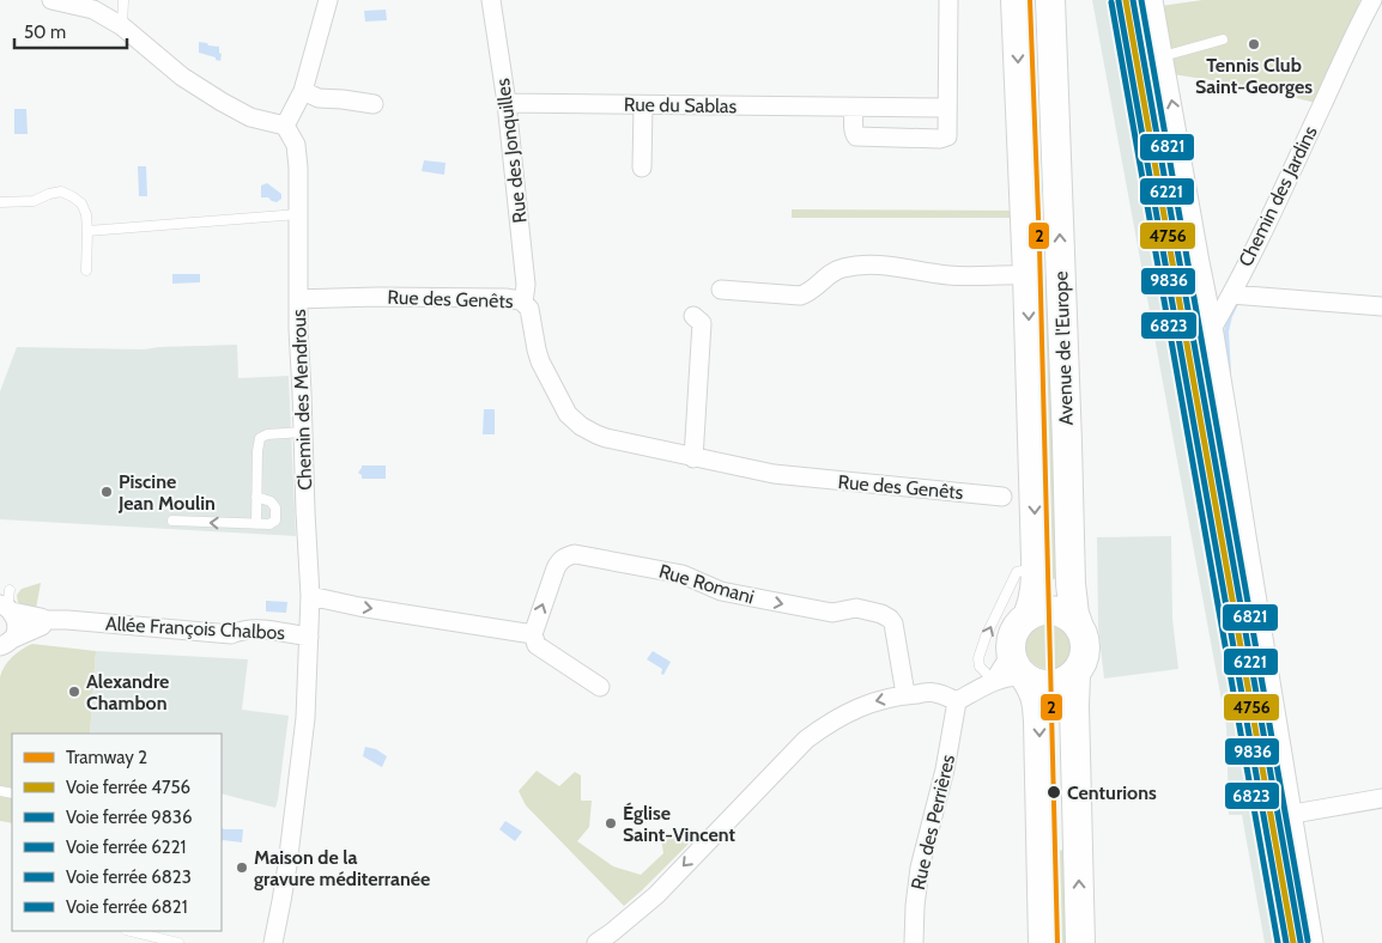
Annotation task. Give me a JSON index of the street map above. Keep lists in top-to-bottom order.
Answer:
{
  "streets": {
    "main road": ["Avenue de l'Europe"],
    "street": [
      "Rue du Sablas",
      "Rue des Jonquilles",
      "Chemin des Jardins",
      "Rue des Genêts",
      "Chemin des Mendrous",
      "Rue Romani",
      "Allée François Chalbos",
      "Rue des Perrières"
    ]
  },
  "crossings": [
    ["Rue du Sablas", "Rue des Jonquilles"],
    ["Rue des Jonquilles", "Rue des Genêts"],
    ["Rue des Genêts", "Chemin des Mendrous"],
    ["Chemin des Mendrous", "Allée François Chalbos"]
  ],
  "places": [
    "Tennis Club Saint-Georges",
    "Piscine Jean Moulin",
    "Alexandre Chambon",
    "Centurions",
    "Église Saint-Vincent",
    "Maison de la gravure méditerranée"
  ],
  "lines": [
    "tram line 2",
    "rail line 4756",
    "rail line 6221",
    "rail line 6821",
    "rail line 9836",
    "rail line 6823"
  ],
  "legend": [
    "Tramway 2",
    "Voie ferrée 4756",
    "Voie ferrée 9836",
    "Voie ferrée 6221",
    "Voie ferrée 6823",
    "Voie ferrée 6821"
  ],
  "scale_bar": "50 m"
}
